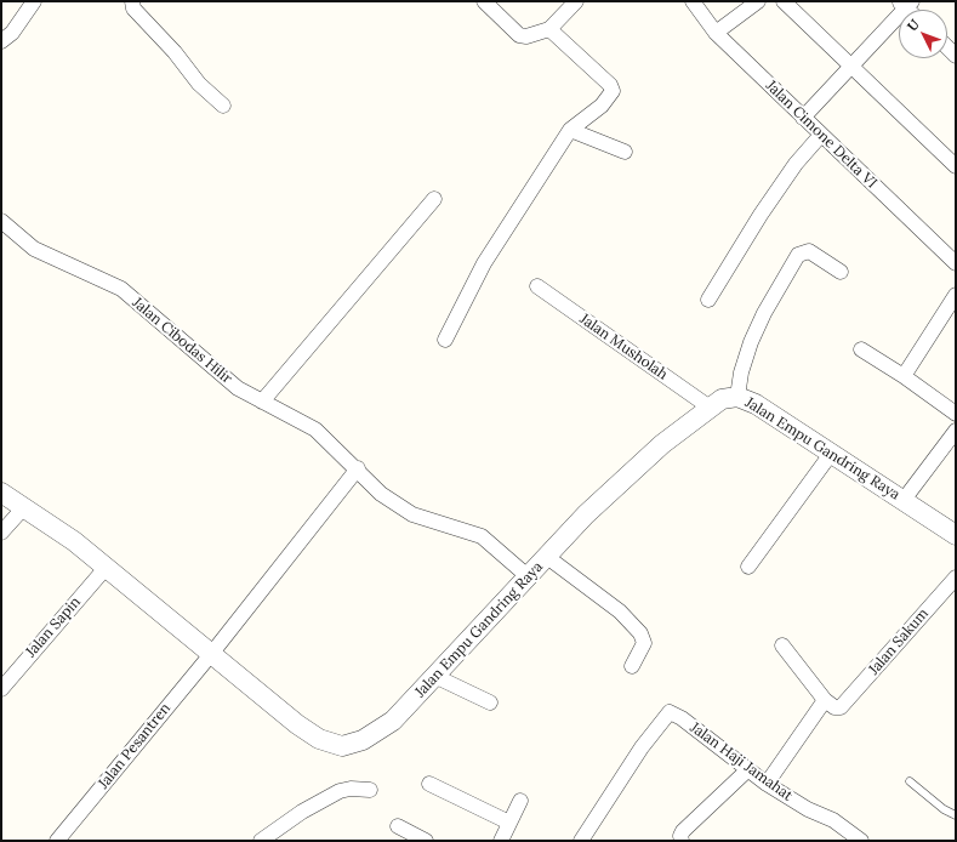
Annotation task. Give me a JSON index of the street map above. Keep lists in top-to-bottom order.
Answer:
{
  "streets": {
    "street": [
      "Jalan Cimone Delta VI",
      "Jalan Cibodas Hilir",
      "Jalan Musholah",
      "Jalan Empu Gandring Raya",
      "Jalan Sapin",
      "Jalan Sakum",
      "Jalan Pesantren",
      "Jalan Haji Jamahat"
    ]
  },
  "crossings": [
    ["Jalan Cibodas Hilir", "Jalan Empu Gandring Raya"],
    ["Jalan Musholah", "Jalan Empu Gandring Raya"],
    ["Jalan Empu Gandring Raya", "Jalan Sapin"],
    ["Jalan Empu Gandring Raya", "Jalan Pesantren"]
  ],
  "north": "top left"
}
